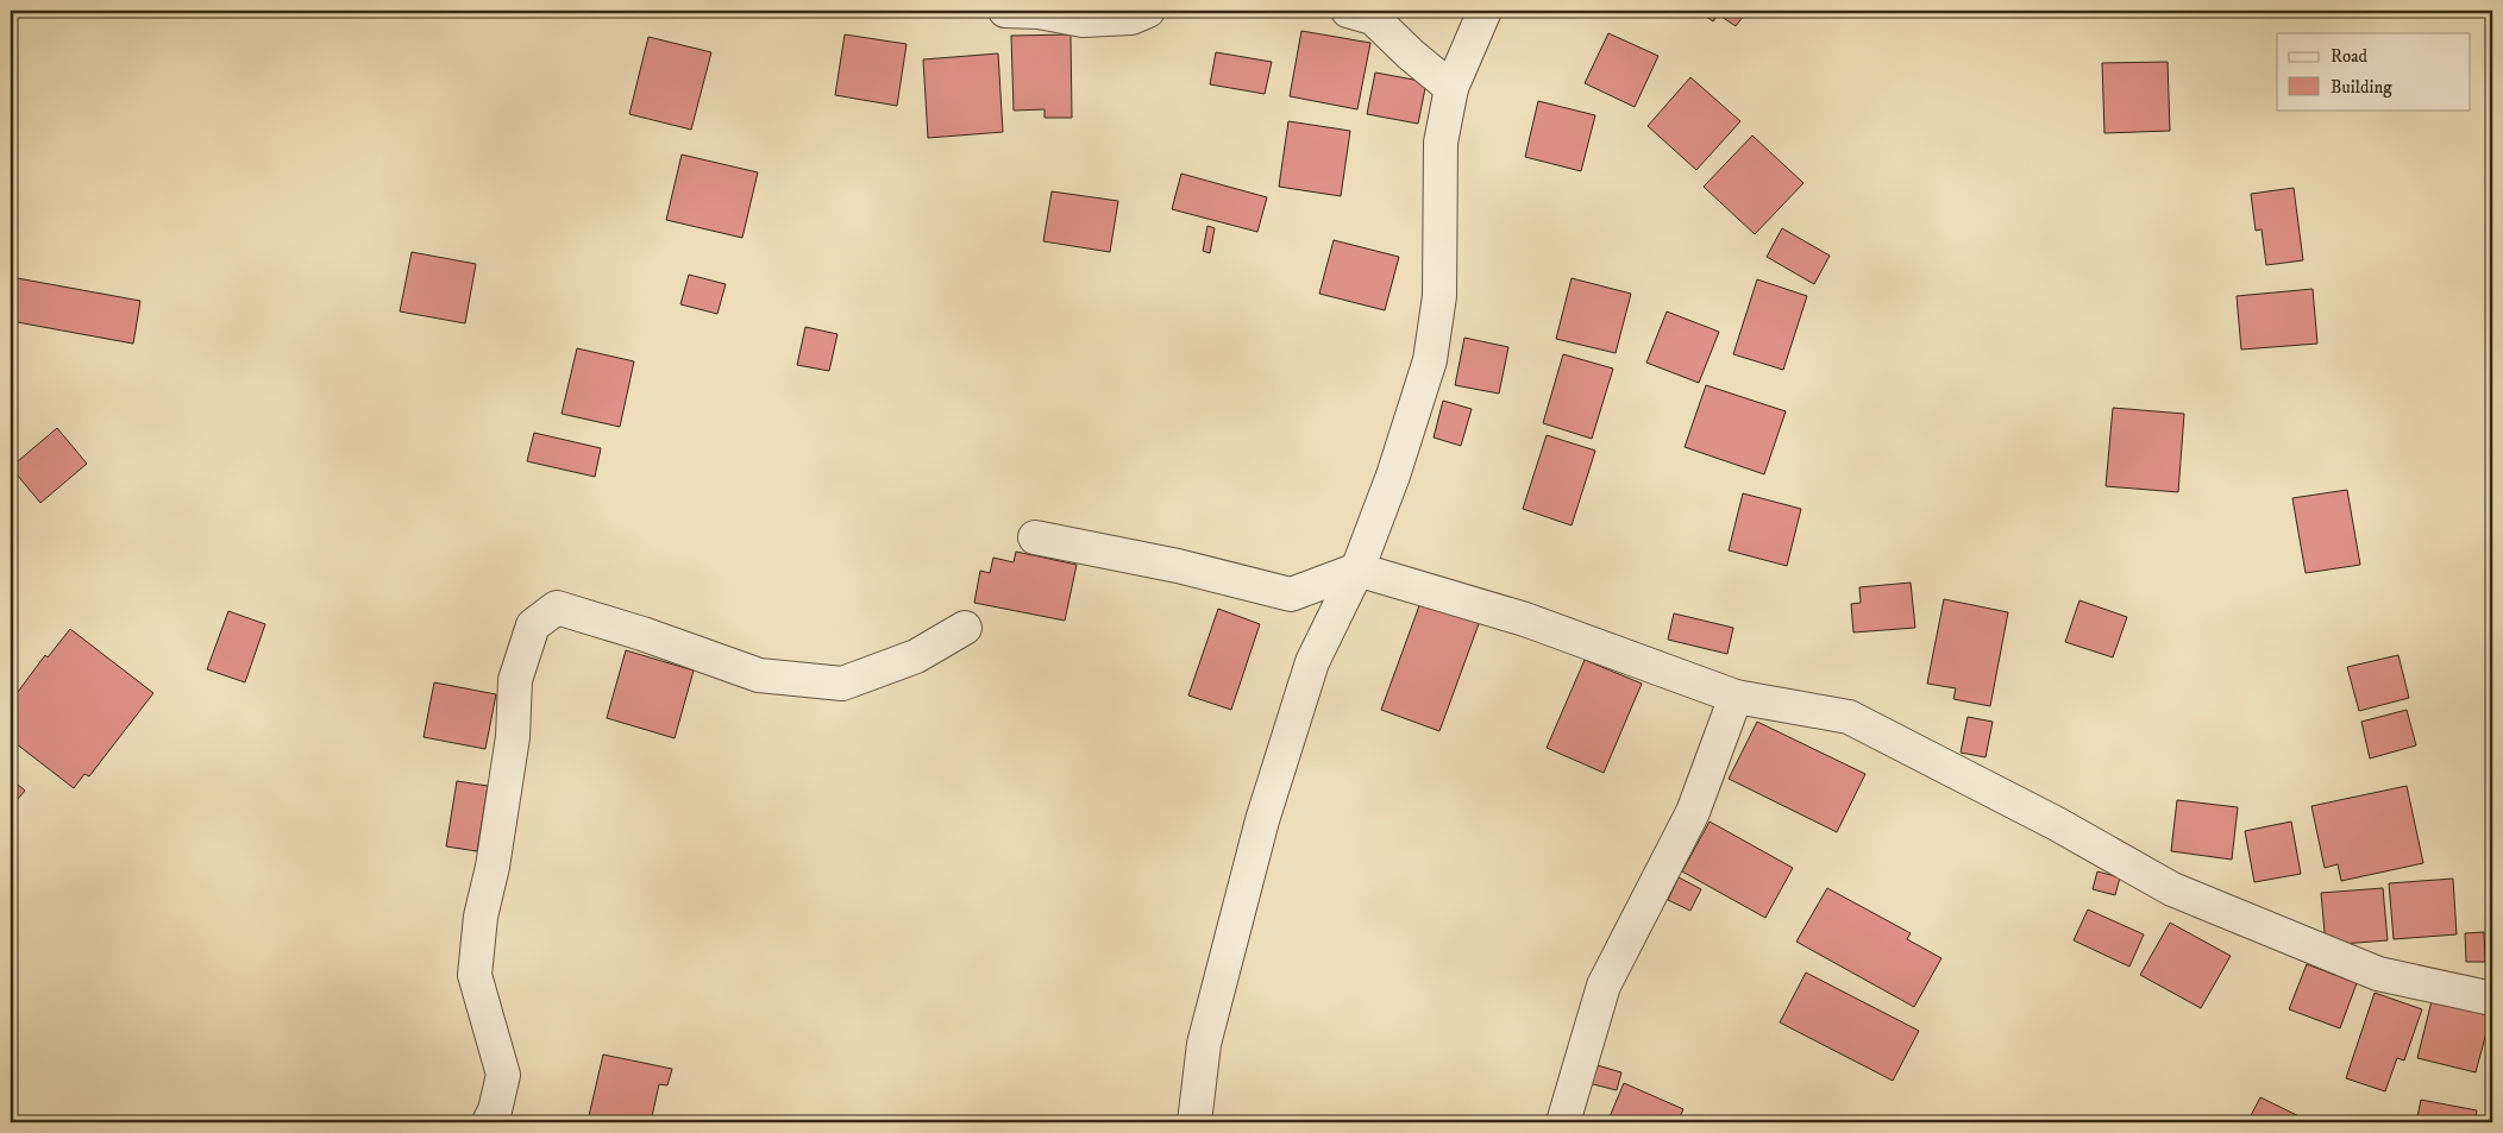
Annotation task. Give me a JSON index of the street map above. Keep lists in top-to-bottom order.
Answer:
{
  "legend": ["Road", "Building"]
}
